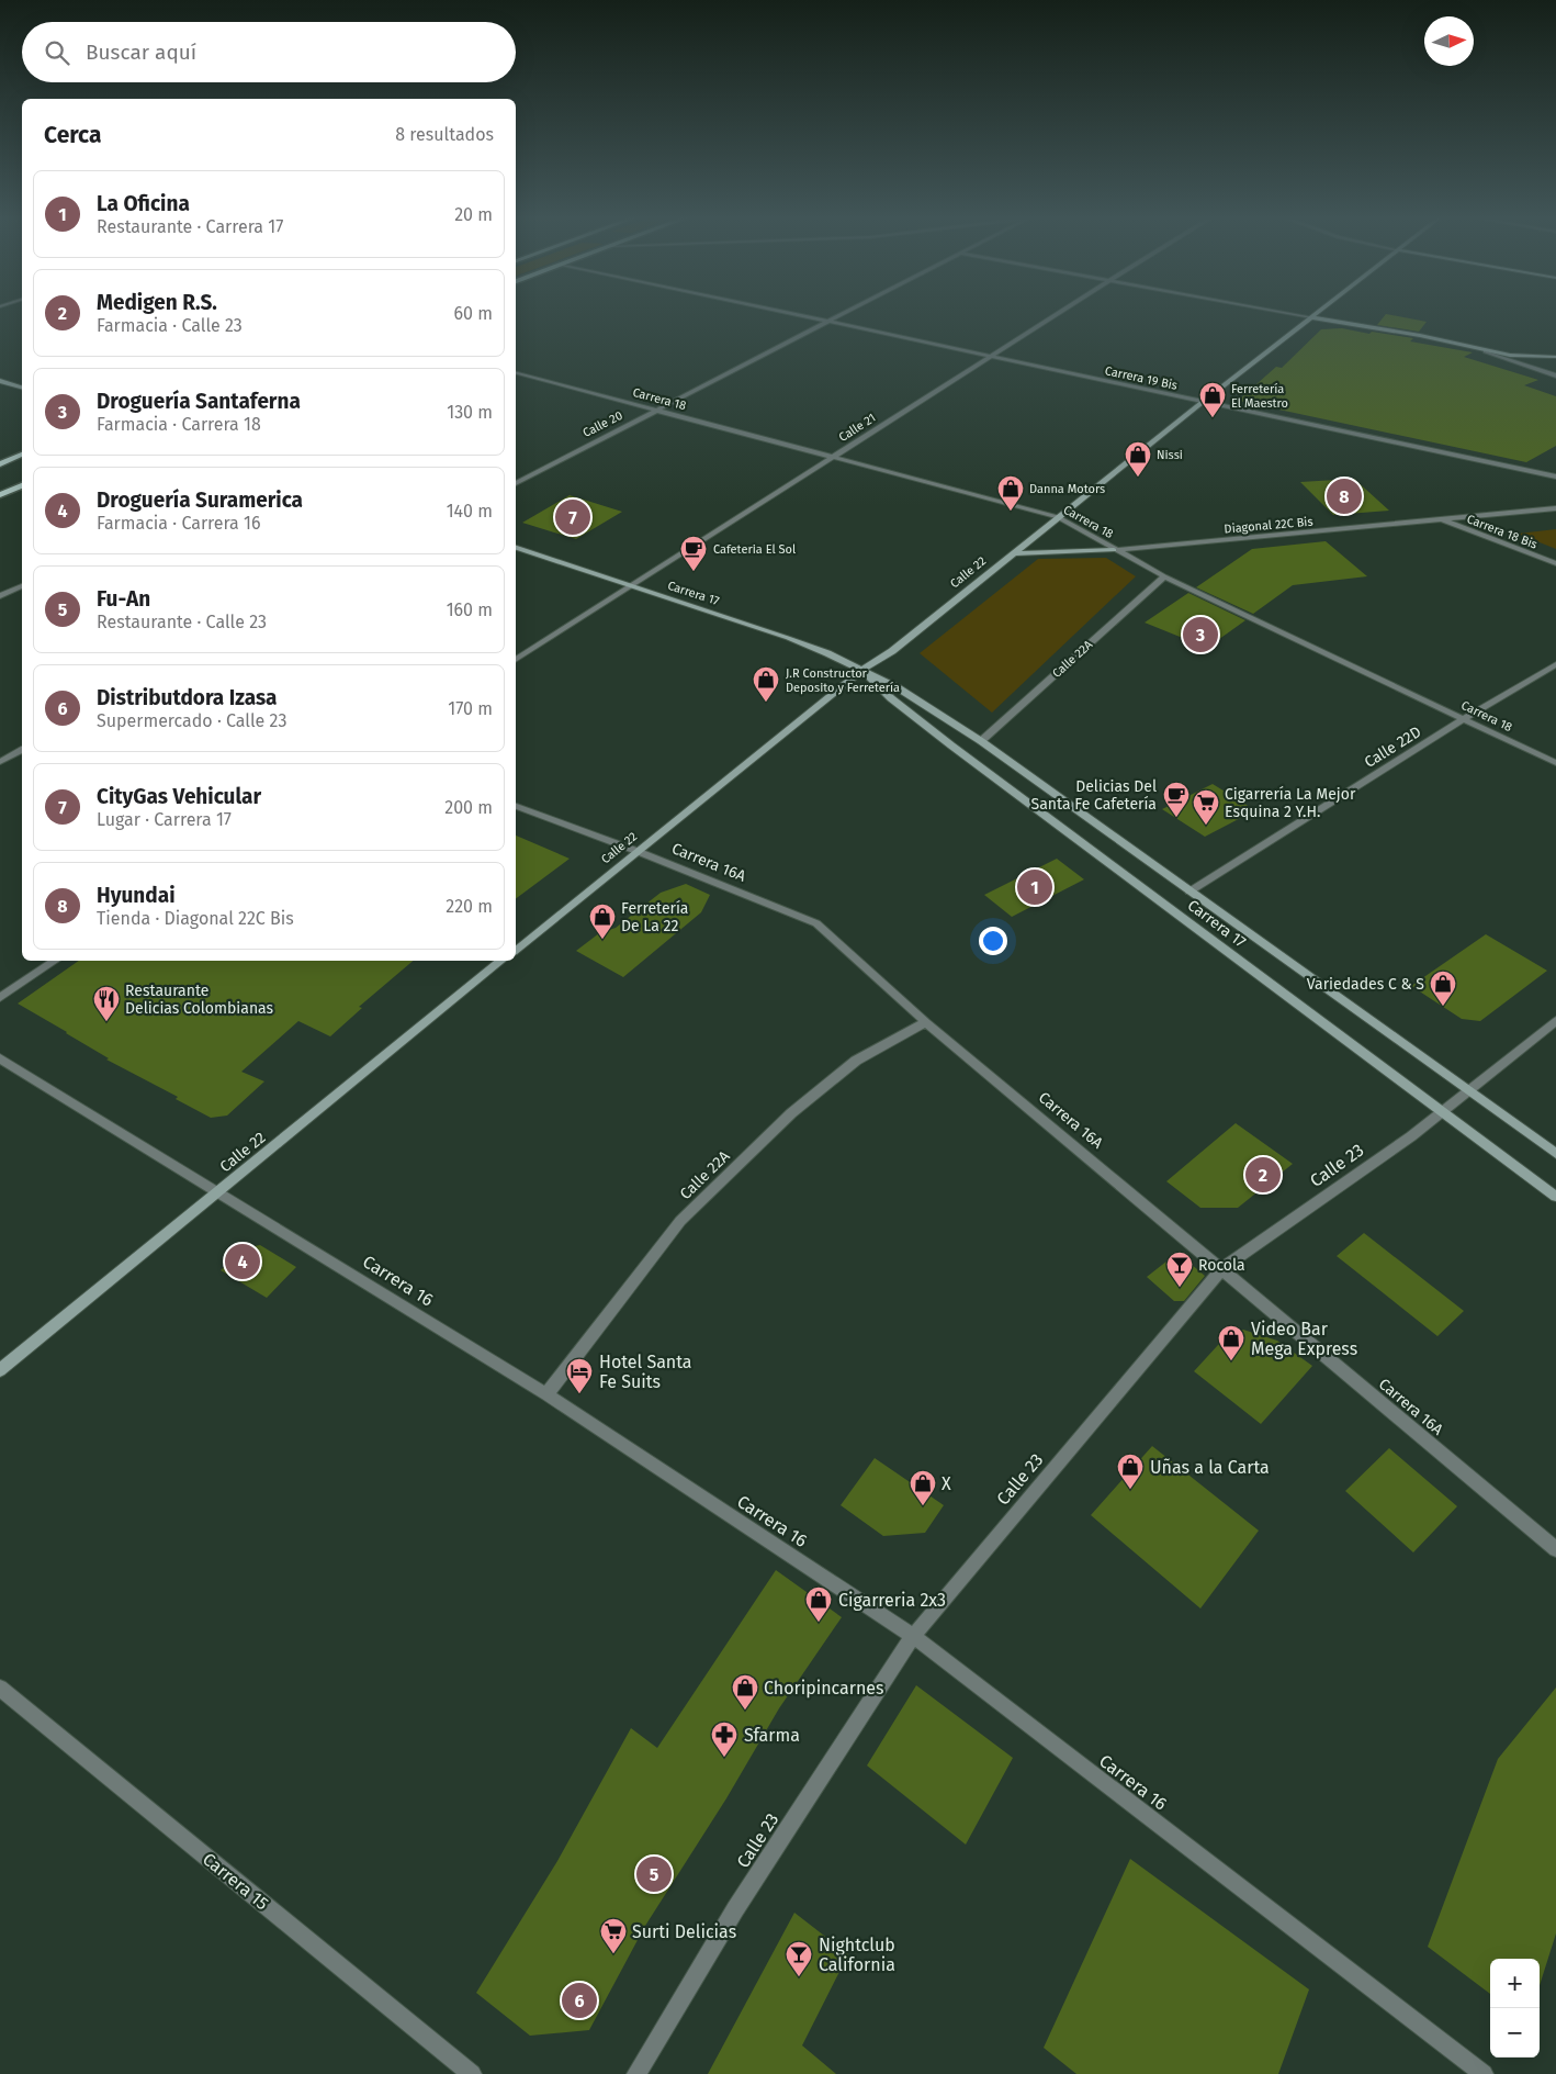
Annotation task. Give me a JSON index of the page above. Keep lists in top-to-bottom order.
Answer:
{
  "streets": {
    "street": [
      "Carrera 19 Bis",
      "Carrera 18",
      "Calle 20",
      "Calle 21",
      "Diagonal 22C Bis",
      "Carrera 18 Bis",
      "Calle 22",
      "Carrera 17",
      "Calle 22A",
      "Calle 22D",
      "Carrera 16A",
      "Calle 23",
      "Carrera 16",
      "Carrera 15"
    ]
  },
  "crossings": [
    ["Carrera 19 Bis", "Calle 20"],
    ["Carrera 19 Bis", "Calle 21"],
    ["Carrera 19 Bis", "Calle 22"],
    ["Carrera 18", "Calle 20"],
    ["Carrera 18", "Calle 21"],
    ["Carrera 18", "Diagonal 22C Bis"],
    ["Carrera 18", "Calle 22"],
    ["Carrera 18", "Calle 22A"],
    ["Carrera 18", "Calle 22D"],
    ["Calle 21", "Carrera 17"],
    ["Diagonal 22C Bis", "Carrera 18 Bis"],
    ["Calle 22", "Carrera 17"],
    ["Calle 22", "Carrera 16A"],
    ["Calle 22", "Carrera 16"],
    ["Carrera 17", "Calle 22A"],
    ["Carrera 17", "Calle 22D"],
    ["Carrera 17", "Calle 23"],
    ["Calle 22A", "Carrera 16A"],
    ["Calle 22A", "Carrera 16"],
    ["Carrera 16A", "Calle 23"],
    ["Calle 23", "Carrera 16"]
  ],
  "places": {
    "shop": [
      "Ferretería El Maestro",
      "Nissi",
      "Danna Motors",
      "J.R Constructor Deposito y Ferretería",
      "Ferretería De La 22",
      "Variedades C & S",
      "Video Bar Mega Express",
      "Uñas a la Carta",
      "X",
      "Cigarreria 2x3",
      "Choripincarnes"
    ],
    "cafe": ["Cafeteria El Sol", "Delicias Del Santa Fe Cafetería"],
    "supermarket": ["Cigarrería La Mejor Esquina 2 Y.H.", "Surti Delicias"],
    "restaurant": ["Restaurante Delicias Colombianas"],
    "bar": ["Rocola", "Nightclub California"],
    "hotel": ["Hotel Santa Fe Suits"],
    "pharmacy": ["Sfarma"]
  },
  "north": "right",
  "page": {
    "search": "Buscar aquí",
    "heading": ["Cerca", "8 resultados"],
    "list": [
      {
        "mark": "1",
        "name": "La Oficina",
        "note": "Restaurante · Carrera 17",
        "value": "20 m"
      },
      {
        "mark": "2",
        "name": "Medigen R.S.",
        "note": "Farmacia · Calle 23",
        "value": "60 m"
      },
      {
        "mark": "3",
        "name": "Droguería Santaferna",
        "note": "Farmacia · Carrera 18",
        "value": "130 m"
      },
      {
        "mark": "4",
        "name": "Droguería Suramerica",
        "note": "Farmacia · Carrera 16",
        "value": "140 m"
      },
      {
        "mark": "5",
        "name": "Fu-An",
        "note": "Restaurante · Calle 23",
        "value": "160 m"
      },
      {
        "mark": "6",
        "name": "Distributdora Izasa",
        "note": "Supermercado · Calle 23",
        "value": "170 m"
      },
      {
        "mark": "7",
        "name": "CityGas Vehicular",
        "note": "Lugar · Carrera 17",
        "value": "200 m"
      },
      {
        "mark": "8",
        "name": "Hyundai",
        "note": "Tienda · Diagonal 22C Bis",
        "value": "220 m"
      }
    ],
    "pins": [
      "8",
      "7",
      "3",
      "1",
      "2",
      "4",
      "5",
      "6"
    ],
    "map_buttons": ["+", "−"]
  }
}
